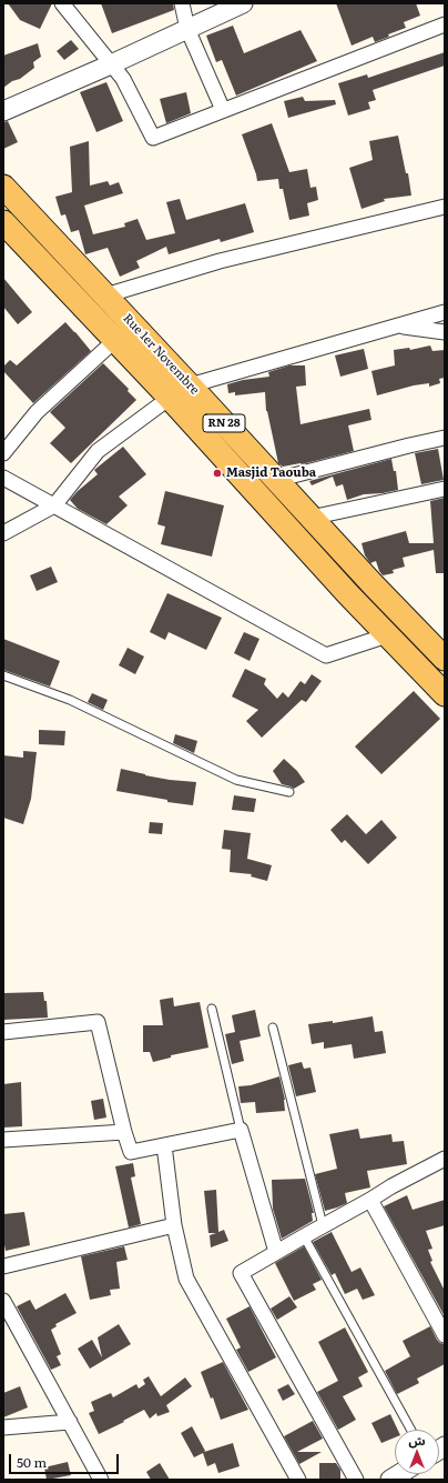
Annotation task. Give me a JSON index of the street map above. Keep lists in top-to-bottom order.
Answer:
{
  "streets": {
    "main road": ["Rue 1er Novembre", "RN 28"]
  },
  "places": ["Masjid Taouba"],
  "scale_bar": "50 m",
  "north": "top"
}
